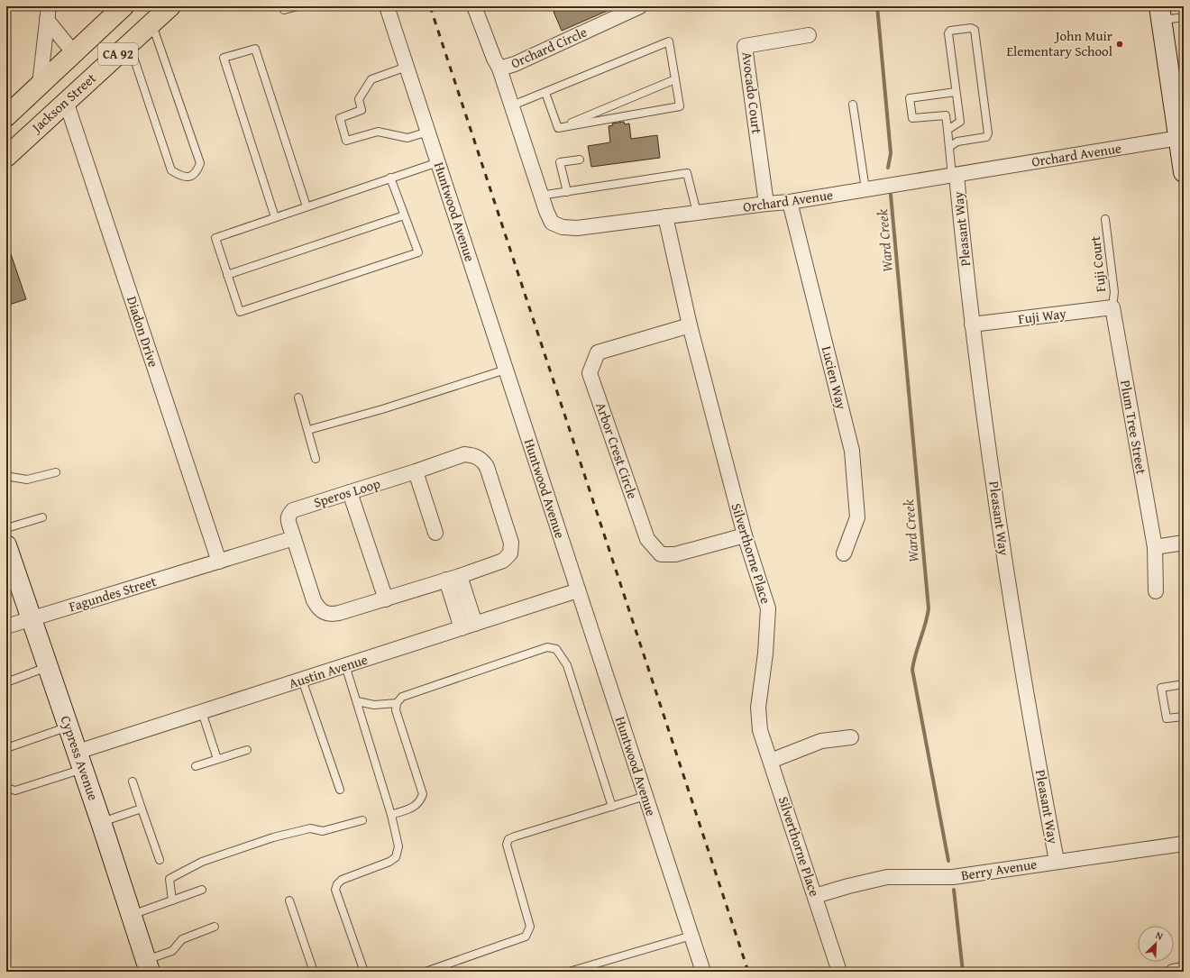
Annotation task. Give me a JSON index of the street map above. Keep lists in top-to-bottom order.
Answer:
{
  "streets": {
    "main road": ["CA 92", "Jackson Street"],
    "street": [
      "Orchard Circle",
      "Avocado Court",
      "Orchard Avenue",
      "Huntwood Avenue",
      "Pleasant Way",
      "Fuji Way",
      "Diadon Drive",
      "Lucien Way",
      "Plum Tree Street",
      "Arbor Crest Circle",
      "Speros Loop",
      "Silverthorne Place",
      "Fagundes Street",
      "Austin Avenue",
      "Cypress Avenue",
      "Berry Avenue"
    ],
    "lane": ["Fuji Court"]
  },
  "crossings": [
    ["Orchard Circle", "Orchard Avenue"],
    ["Avocado Court", "Orchard Avenue"],
    ["Jackson Street", "Diadon Drive"],
    ["Orchard Avenue", "Pleasant Way"],
    ["Orchard Avenue", "Lucien Way"],
    ["Orchard Avenue", "Silverthorne Place"],
    ["Huntwood Avenue", "Austin Avenue"],
    ["Pleasant Way", "Fuji Way"],
    ["Pleasant Way", "Berry Avenue"],
    ["Fuji Court", "Fuji Way"],
    ["Fuji Court", "Plum Tree Street"],
    ["Fuji Way", "Plum Tree Street"],
    ["Diadon Drive", "Fagundes Street"],
    ["Arbor Crest Circle", "Silverthorne Place"],
    ["Speros Loop", "Fagundes Street"],
    ["Silverthorne Place", "Berry Avenue"],
    ["Fagundes Street", "Cypress Avenue"],
    ["Austin Avenue", "Cypress Avenue"]
  ],
  "water": ["Ward Creek"],
  "places": ["John Muir Elementary School"],
  "north": "top right"
}
